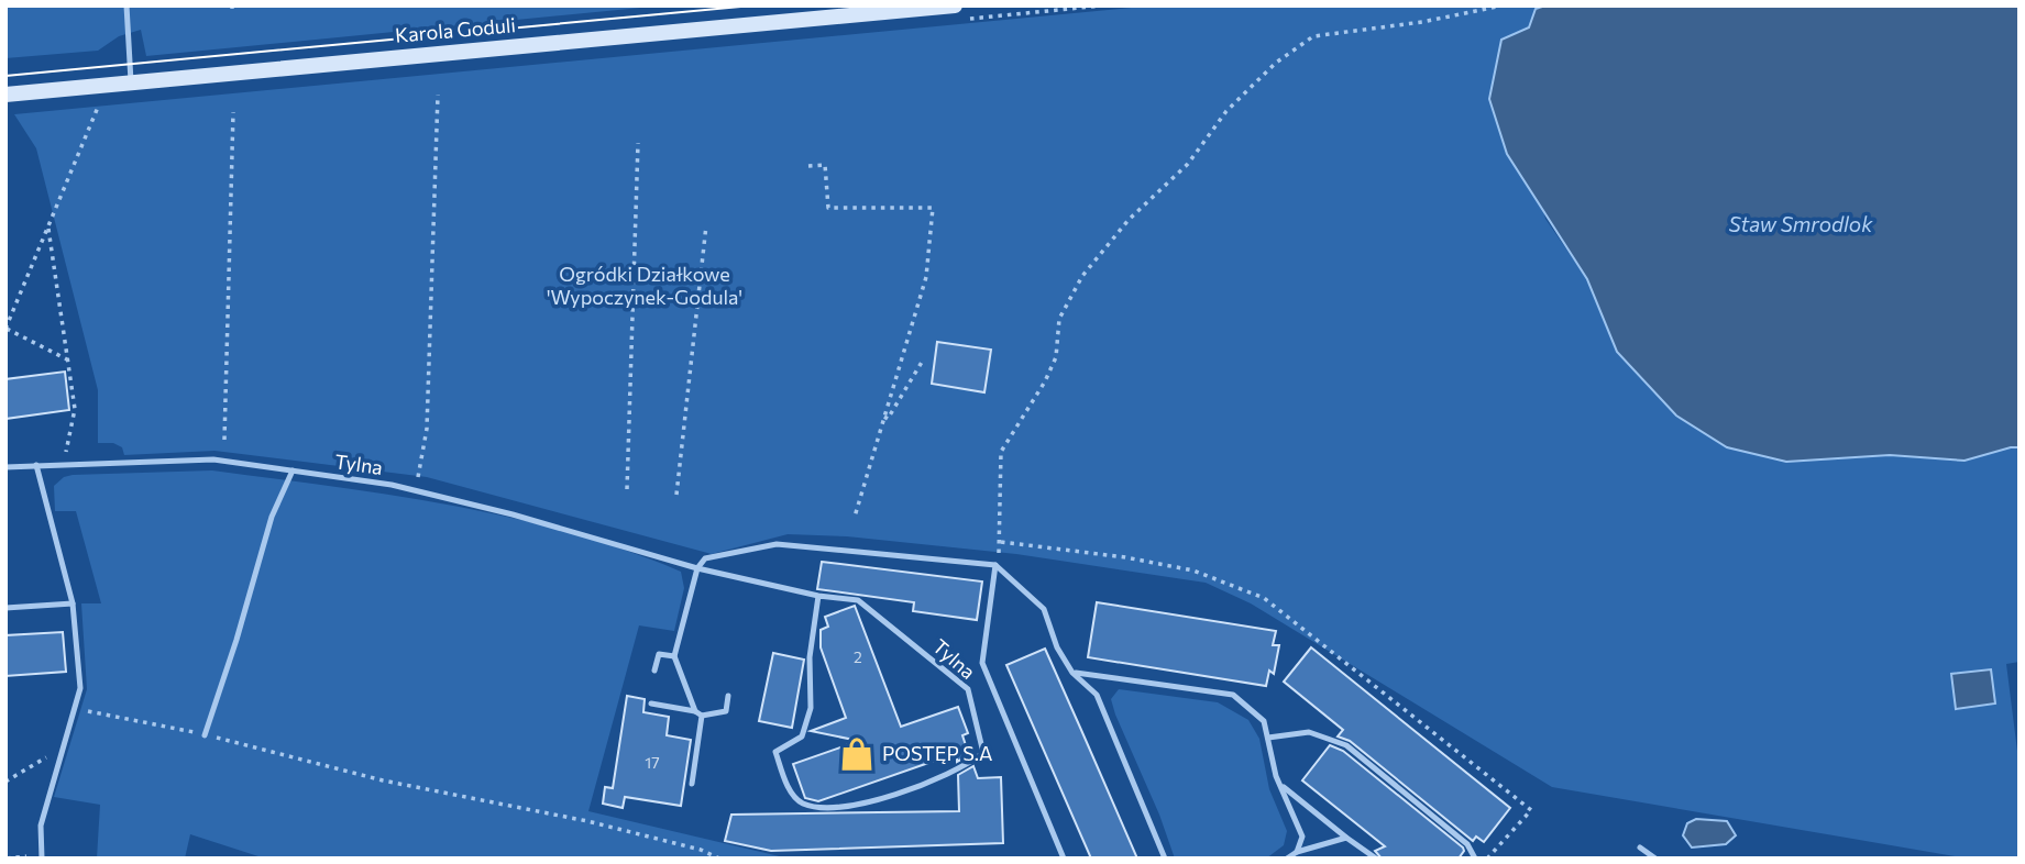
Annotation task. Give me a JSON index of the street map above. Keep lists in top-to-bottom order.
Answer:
{
  "streets": {
    "main road": ["Karola Goduli"],
    "lane": ["Tylna"]
  },
  "water": ["Staw Smrodlok"],
  "parks": ["Ogródki Działkowe 'Wypoczynek-Godula'"],
  "places": {
    "shop": ["POSTĘP S.A"]
  },
  "house_numbers": ["2", "17"]
}
